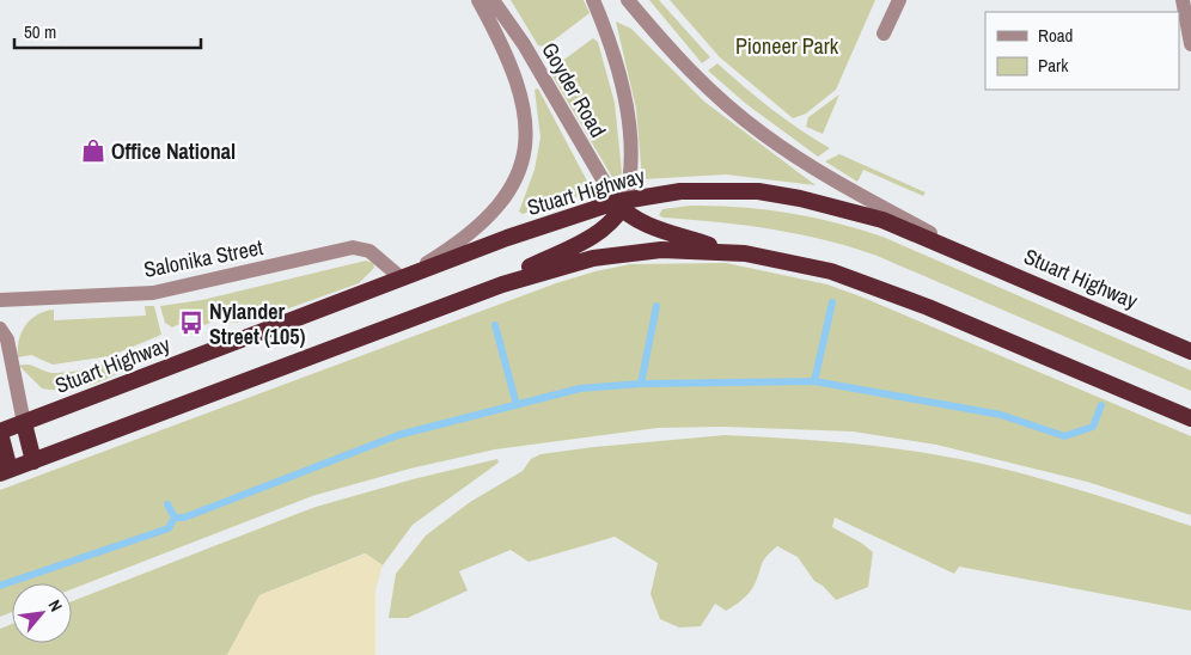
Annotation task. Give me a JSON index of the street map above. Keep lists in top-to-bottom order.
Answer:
{
  "streets": {
    "highway": ["Stuart Highway"],
    "street": ["Goyder Road", "Salonika Street"]
  },
  "crossings": [
    ["Goyder Road", "Stuart Highway"],
    ["Stuart Highway", "Salonika Street"]
  ],
  "parks": ["Pioneer Park"],
  "places": {
    "shop": ["Office National"],
    "bus stop": ["Nylander Street (105)"]
  },
  "legend": ["Road", "Park"],
  "scale_bar": "50 m",
  "north": "top right"
}
